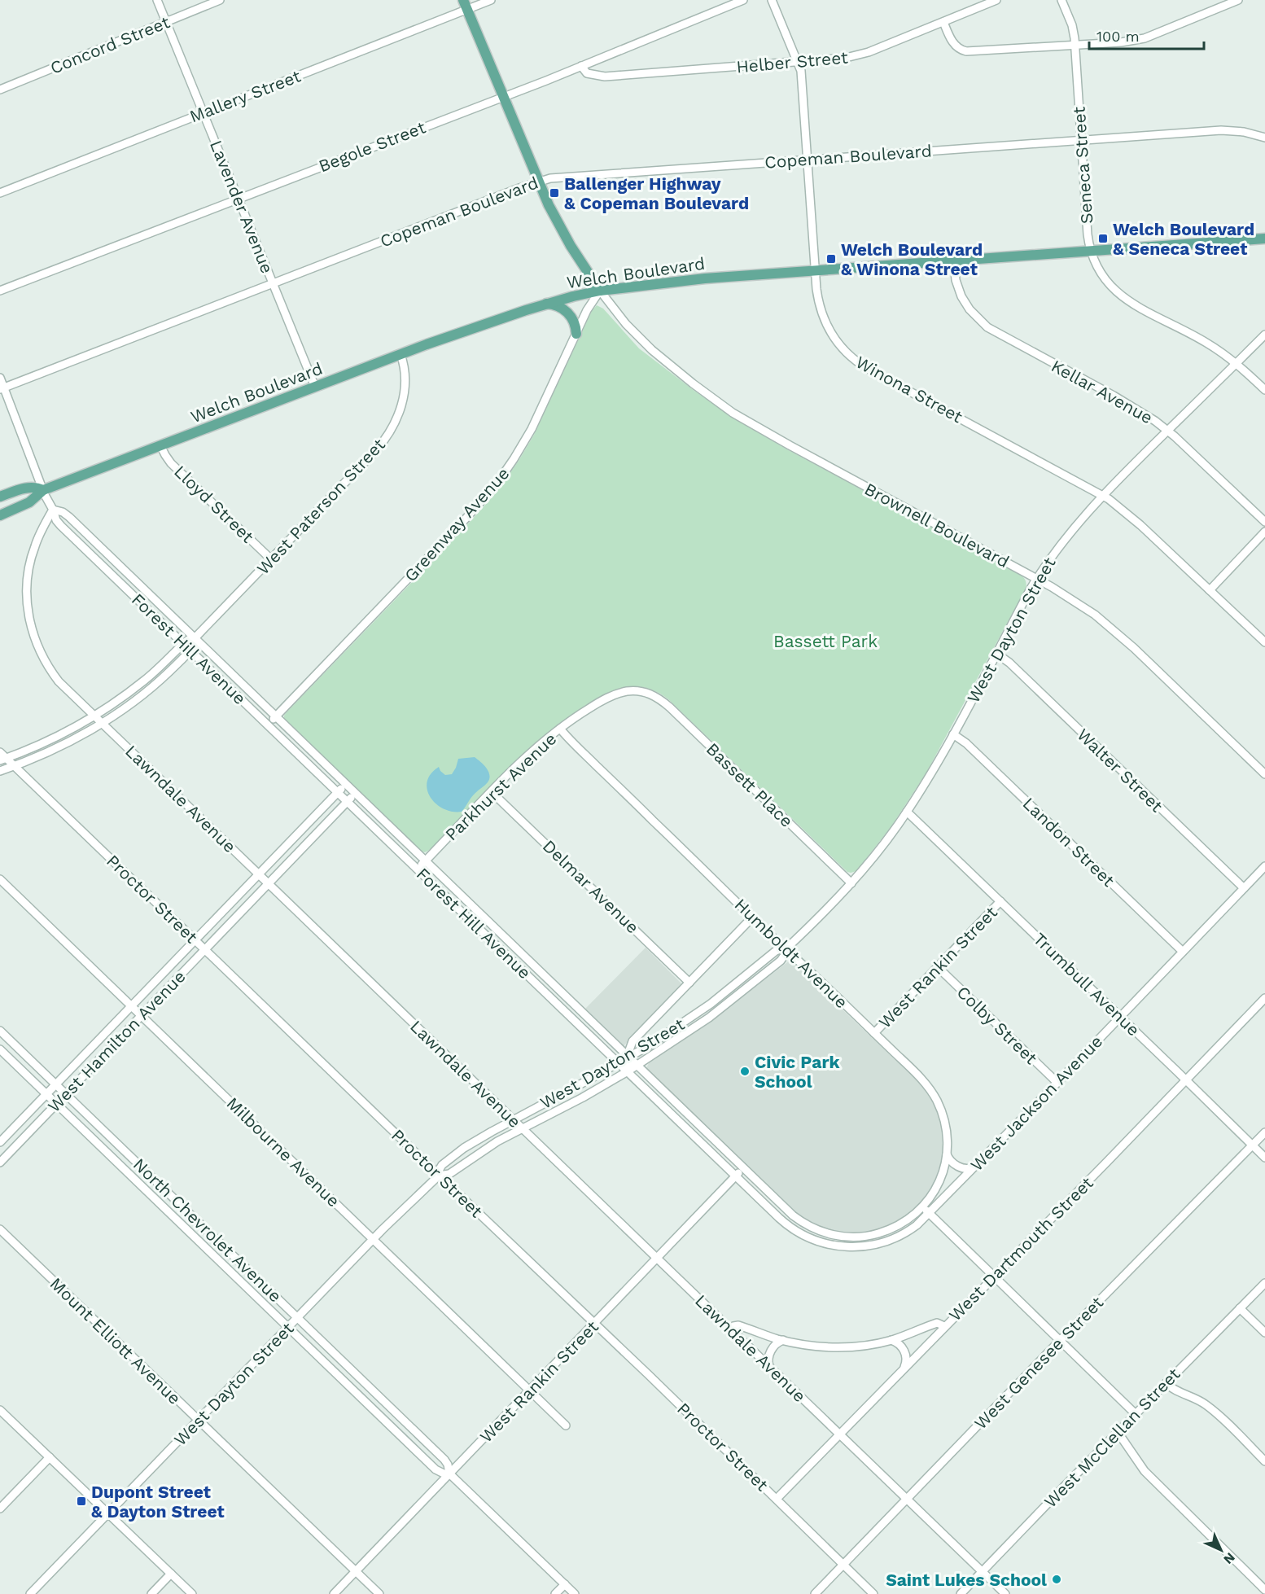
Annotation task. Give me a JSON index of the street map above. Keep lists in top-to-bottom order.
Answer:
{
  "streets": {
    "main road": ["Welch Boulevard"],
    "street": [
      "Concord Street",
      "Helber Street",
      "Mallery Street",
      "Begole Street",
      "Copeman Boulevard",
      "Seneca Street",
      "Lavender Avenue",
      "Winona Street",
      "Kellar Avenue",
      "Lloyd Street",
      "West Paterson Street",
      "Greenway Avenue",
      "Brownell Boulevard",
      "West Dayton Street",
      "Forest Hill Avenue",
      "Walter Street",
      "Bassett Place",
      "Parkhurst Avenue",
      "Lawndale Avenue",
      "Landon Street",
      "Delmar Avenue",
      "Proctor Street",
      "Humboldt Avenue",
      "West Rankin Street",
      "Trumbull Avenue",
      "Colby Street",
      "West Hamilton Avenue",
      "West Jackson Avenue",
      "Milbourne Avenue",
      "North Chevrolet Avenue",
      "West Dartmouth Street",
      "Mount Elliott Avenue",
      "West Genesee Street",
      "West McClellan Street"
    ]
  },
  "crossings": [
    ["Concord Street", "Lavender Avenue"],
    ["Helber Street", "Begole Street"],
    ["Helber Street", "Winona Street"],
    ["Mallery Street", "Lavender Avenue"],
    ["Begole Street", "Lavender Avenue"],
    ["Copeman Boulevard", "Seneca Street"],
    ["Copeman Boulevard", "Lavender Avenue"],
    ["Copeman Boulevard", "Winona Street"],
    ["Copeman Boulevard", "Forest Hill Avenue"],
    ["Seneca Street", "Welch Boulevard"],
    ["Seneca Street", "West Dayton Street"],
    ["Lavender Avenue", "Welch Boulevard"],
    ["Welch Boulevard", "Winona Street"],
    ["Welch Boulevard", "Kellar Avenue"],
    ["Welch Boulevard", "Lloyd Street"],
    ["Welch Boulevard", "West Paterson Street"],
    ["Welch Boulevard", "Greenway Avenue"],
    ["Welch Boulevard", "Brownell Boulevard"],
    ["Welch Boulevard", "Forest Hill Avenue"],
    ["Winona Street", "West Dayton Street"],
    ["Kellar Avenue", "West Dayton Street"],
    ["Lloyd Street", "West Paterson Street"],
    ["West Paterson Street", "Forest Hill Avenue"],
    ["West Paterson Street", "Lawndale Avenue"],
    ["West Paterson Street", "Proctor Street"],
    ["Greenway Avenue", "Brownell Boulevard"],
    ["Greenway Avenue", "Forest Hill Avenue"],
    ["Brownell Boulevard", "West Dayton Street"],
    ["West Dayton Street", "Forest Hill Avenue"],
    ["West Dayton Street", "Walter Street"],
    ["West Dayton Street", "Bassett Place"],
    ["West Dayton Street", "Lawndale Avenue"],
    ["West Dayton Street", "Landon Street"],
    ["West Dayton Street", "Proctor Street"],
    ["West Dayton Street", "Humboldt Avenue"],
    ["West Dayton Street", "Trumbull Avenue"],
    ["West Dayton Street", "Milbourne Avenue"],
    ["West Dayton Street", "North Chevrolet Avenue"],
    ["West Dayton Street", "Mount Elliott Avenue"],
    ["Forest Hill Avenue", "Parkhurst Avenue"],
    ["Forest Hill Avenue", "Lawndale Avenue"],
    ["Forest Hill Avenue", "Humboldt Avenue"],
    ["Forest Hill Avenue", "West Rankin Street"],
    ["Forest Hill Avenue", "West Hamilton Avenue"],
    ["Forest Hill Avenue", "West Jackson Avenue"],
    ["Walter Street", "West Jackson Avenue"],
    ["Bassett Place", "Parkhurst Avenue"],
    ["Parkhurst Avenue", "Delmar Avenue"],
    ["Parkhurst Avenue", "Humboldt Avenue"],
    ["Lawndale Avenue", "West Rankin Street"],
    ["Lawndale Avenue", "West Hamilton Avenue"],
    ["Lawndale Avenue", "West Dartmouth Street"],
    ["Lawndale Avenue", "West Genesee Street"],
    ["Lawndale Avenue", "West McClellan Street"],
    ["Landon Street", "West Jackson Avenue"],
    ["Proctor Street", "West Rankin Street"],
    ["Proctor Street", "West Hamilton Avenue"],
    ["Proctor Street", "West Dartmouth Street"],
    ["Proctor Street", "West Genesee Street"],
    ["Humboldt Avenue", "West Rankin Street"],
    ["West Rankin Street", "Trumbull Avenue"],
    ["West Rankin Street", "Colby Street"],
    ["West Rankin Street", "Milbourne Avenue"],
    ["West Rankin Street", "North Chevrolet Avenue"],
    ["West Rankin Street", "Mount Elliott Avenue"],
    ["Trumbull Avenue", "West Jackson Avenue"],
    ["Trumbull Avenue", "West Dartmouth Street"],
    ["Trumbull Avenue", "West Genesee Street"],
    ["Colby Street", "West Jackson Avenue"],
    ["West Hamilton Avenue", "Milbourne Avenue"],
    ["West Hamilton Avenue", "North Chevrolet Avenue"]
  ],
  "parks": ["Bassett Park"],
  "places": {
    "transit": [
      "Ballenger Highway & Copeman Boulevard",
      "Welch Boulevard & Seneca Street",
      "Welch Boulevard & Winona Street",
      "Dupont Street & Dayton Street"
    ],
    "other": ["Civic Park School", "Saint Lukes School"]
  },
  "scale_bar": "100 m",
  "north": "bottom right"
}
